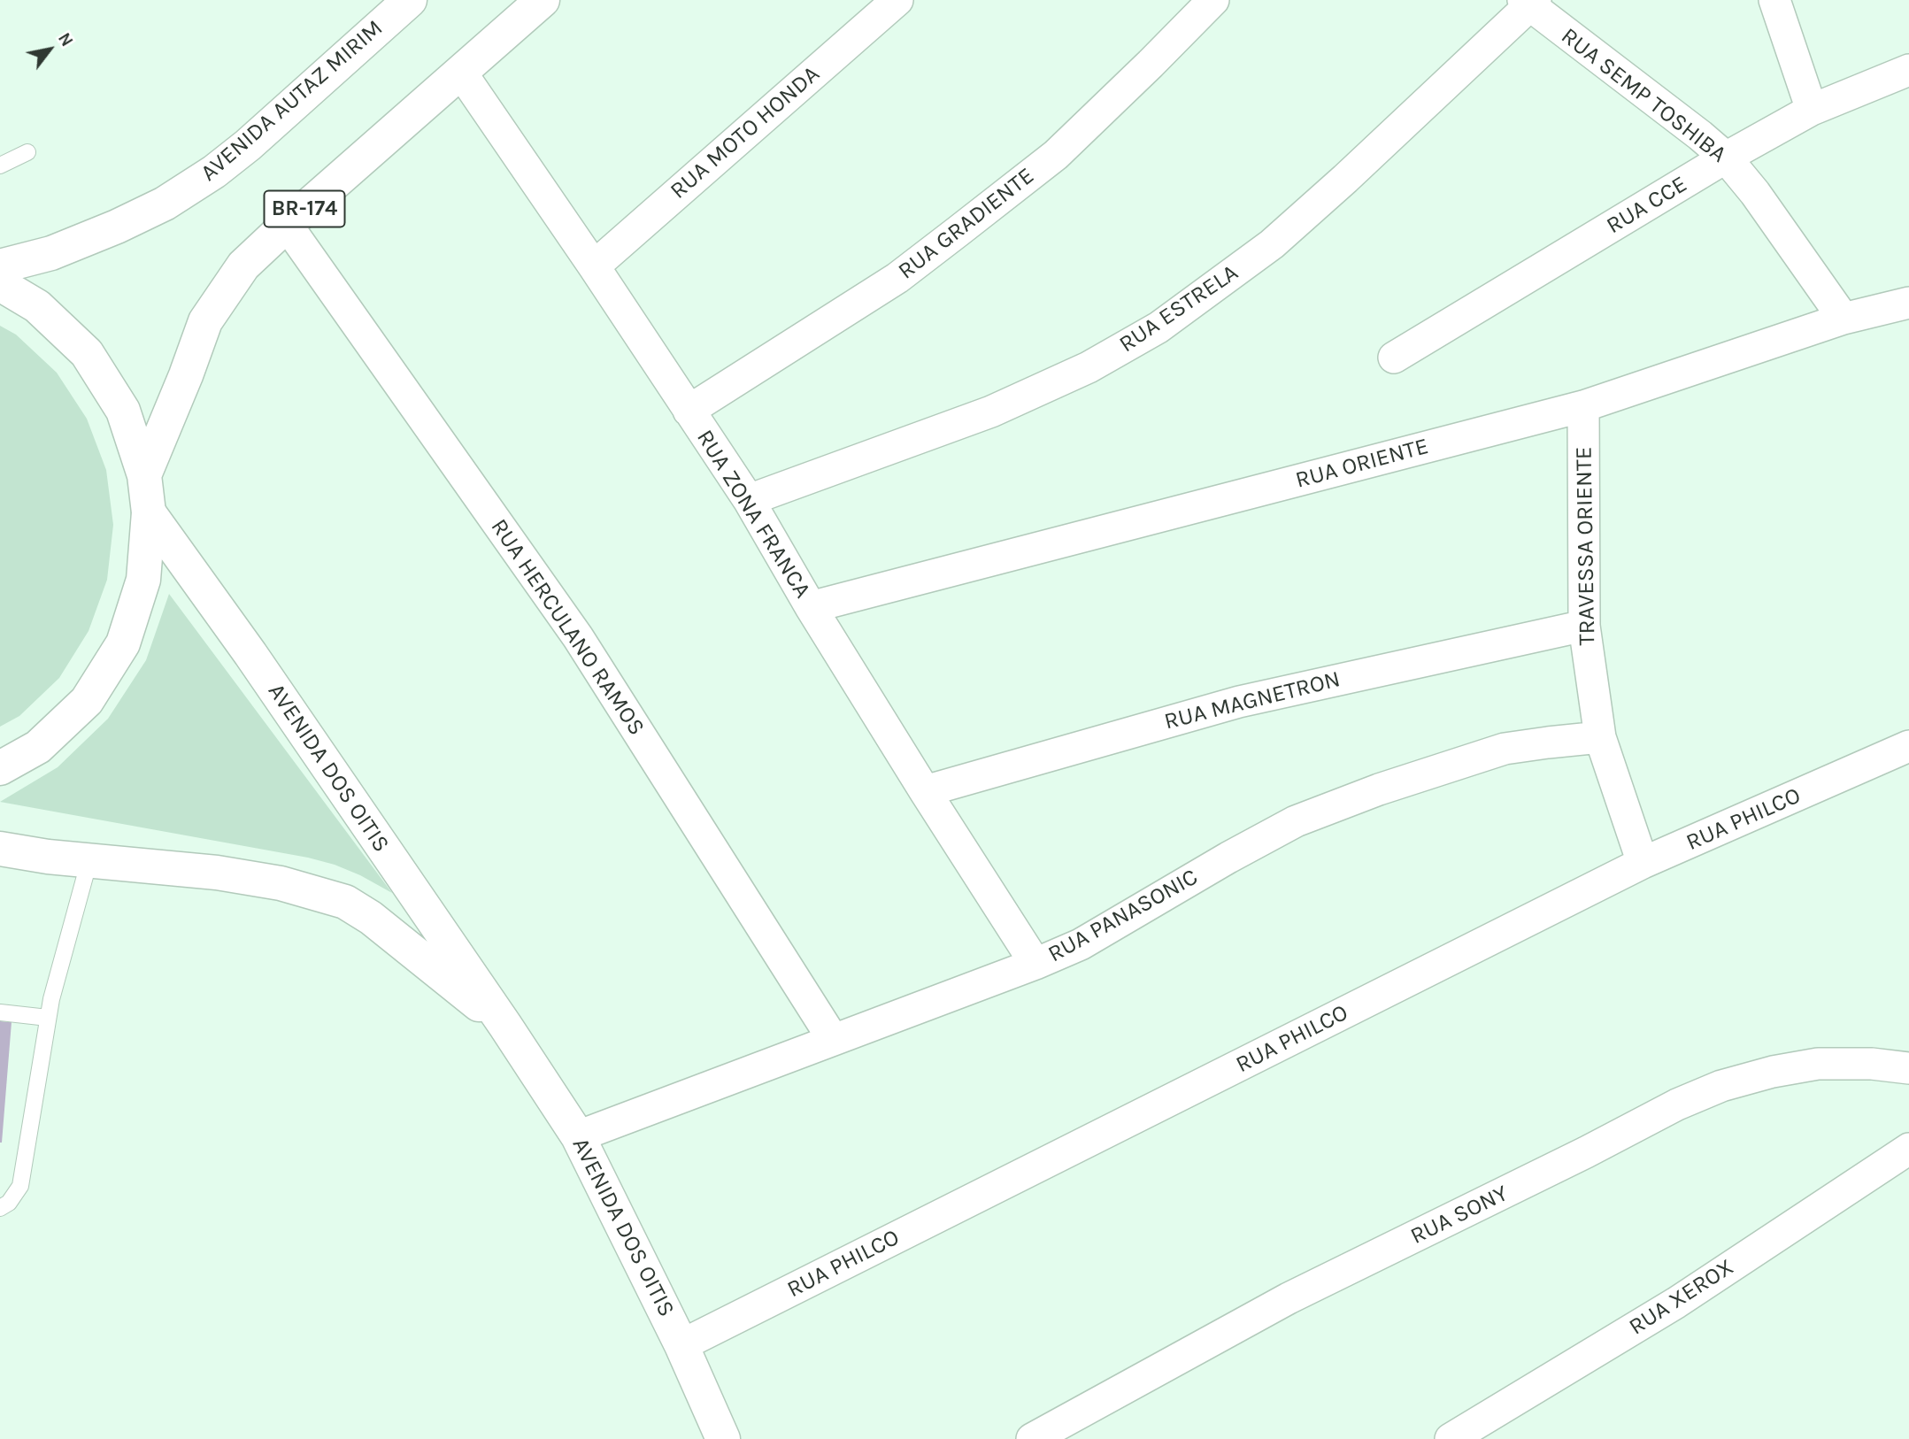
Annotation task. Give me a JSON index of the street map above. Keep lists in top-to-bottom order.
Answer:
{
  "streets": {
    "main road": ["AVENIDA AUTAZ MIRIM", "BR-174", "AVENIDA DOS OITIS"],
    "street": [
      "RUA SEMP TOSHIBA",
      "RUA MOTO HONDA",
      "RUA CCE",
      "RUA GRADIENTE",
      "RUA ESTRELA",
      "RUA ORIENTE",
      "RUA ZONA FRANCA",
      "TRAVESSA ORIENTE",
      "RUA HERCULANO RAMOS",
      "RUA MAGNETRON",
      "RUA PHILCO",
      "RUA PANASONIC",
      "RUA SONY",
      "RUA XEROX"
    ]
  },
  "crossings": [
    ["RUA SEMP TOSHIBA", "RUA CCE"],
    ["RUA SEMP TOSHIBA", "RUA ESTRELA"],
    ["RUA SEMP TOSHIBA", "RUA ORIENTE"],
    ["RUA MOTO HONDA", "RUA ZONA FRANCA"],
    ["BR-174", "RUA ZONA FRANCA"],
    ["BR-174", "RUA HERCULANO RAMOS"],
    ["BR-174", "AVENIDA DOS OITIS"],
    ["RUA GRADIENTE", "RUA ZONA FRANCA"],
    ["RUA ESTRELA", "RUA ZONA FRANCA"],
    ["RUA ORIENTE", "RUA ZONA FRANCA"],
    ["RUA ORIENTE", "TRAVESSA ORIENTE"],
    ["RUA ZONA FRANCA", "RUA MAGNETRON"],
    ["RUA ZONA FRANCA", "RUA PANASONIC"],
    ["TRAVESSA ORIENTE", "RUA MAGNETRON"],
    ["TRAVESSA ORIENTE", "RUA PHILCO"],
    ["TRAVESSA ORIENTE", "RUA PANASONIC"],
    ["RUA HERCULANO RAMOS", "RUA PANASONIC"],
    ["AVENIDA DOS OITIS", "RUA PHILCO"],
    ["AVENIDA DOS OITIS", "RUA PANASONIC"]
  ],
  "north": "top right"
}
